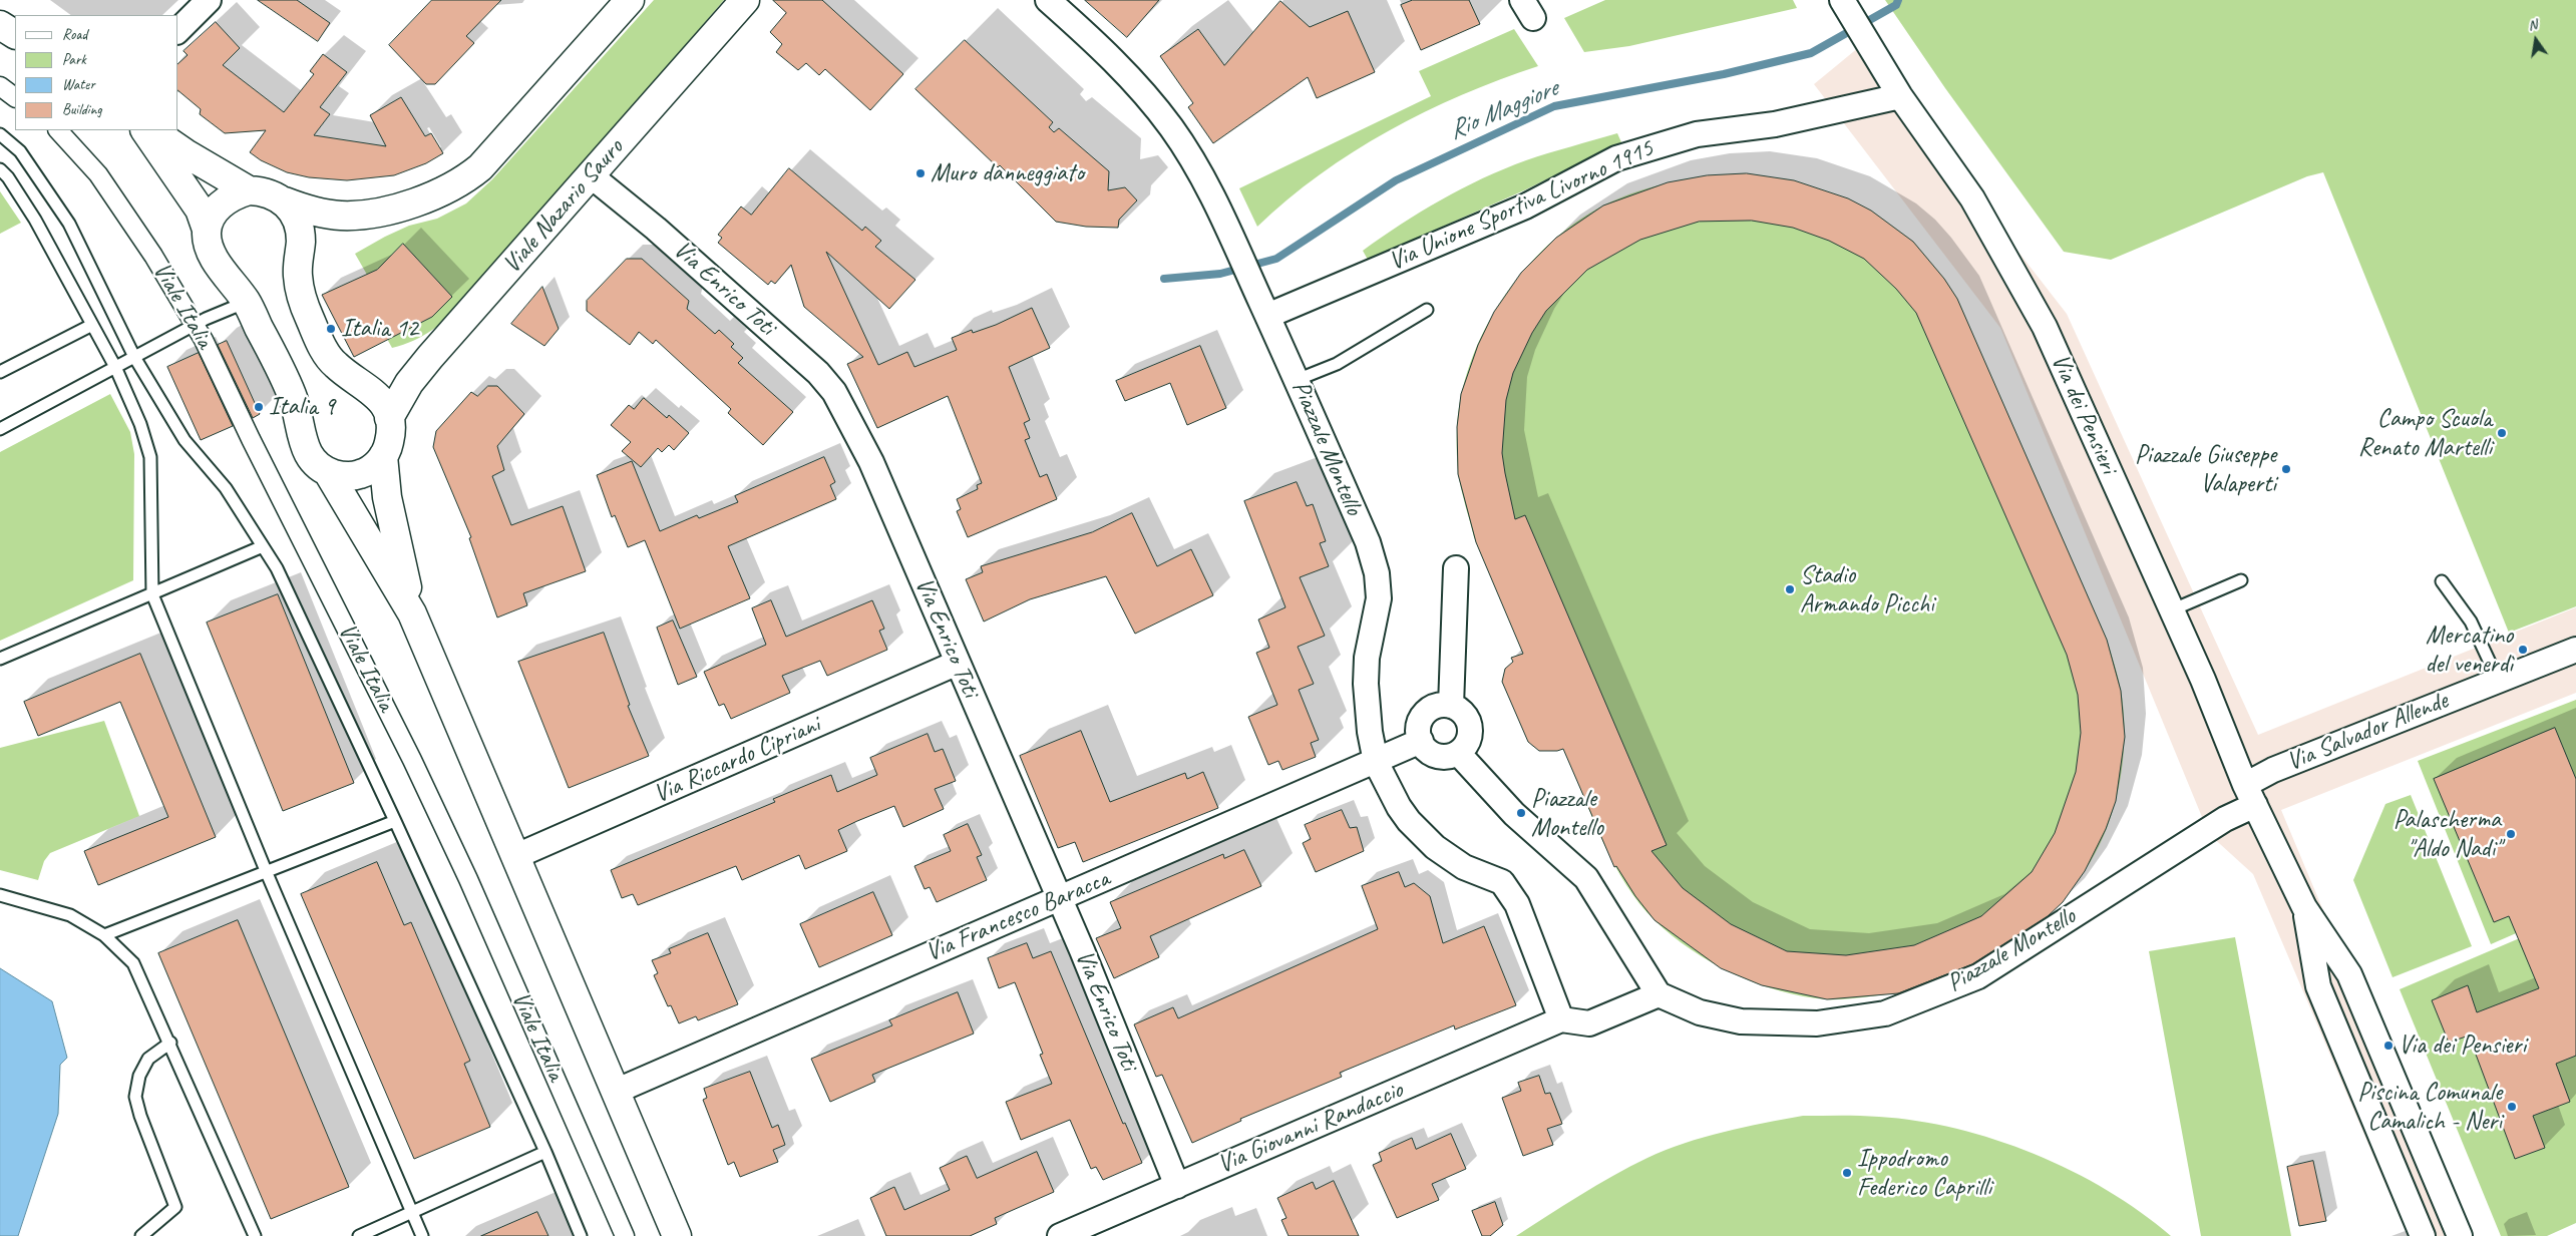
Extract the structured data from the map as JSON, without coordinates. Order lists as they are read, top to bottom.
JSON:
{
  "streets": {
    "main road": ["Viale Nazario Sauro", "Viale Italia"],
    "street": [
      "Via Unione Sportiva Livorno 1915",
      "Via Enrico Toti",
      "Via dei Pensieri",
      "Piazzale Montello",
      "Via Salvador Allende",
      "Via Riccardo Cipriani",
      "Via Francesco Baracca",
      "Via Giovanni Randaccio"
    ]
  },
  "crossings": [
    ["Via Unione Sportiva Livorno 1915", "Via dei Pensieri"],
    ["Via Unione Sportiva Livorno 1915", "Piazzale Montello"],
    ["Viale Nazario Sauro", "Via Enrico Toti"],
    ["Via Enrico Toti", "Via Riccardo Cipriani"],
    ["Via Enrico Toti", "Via Francesco Baracca"],
    ["Via Enrico Toti", "Via Giovanni Randaccio"],
    ["Viale Italia", "Via Riccardo Cipriani"],
    ["Viale Italia", "Via Francesco Baracca"],
    ["Via dei Pensieri", "Piazzale Montello"],
    ["Via dei Pensieri", "Via Salvador Allende"],
    ["Piazzale Montello", "Via Salvador Allende"],
    ["Piazzale Montello", "Via Francesco Baracca"],
    ["Piazzale Montello", "Via Giovanni Randaccio"]
  ],
  "water": ["Rio Maggiore"],
  "places": [
    "Muro danneggiato",
    "Italia 12",
    "Italia 9",
    "Campo Scuola Renato Martelli",
    "Piazzale Giuseppe Valaperti",
    "Stadio Armando Picchi",
    "Mercatino del venerdì",
    "Piazzale Montello",
    "Palascherma \"Aldo Nadi\"",
    "Via dei Pensieri",
    "Piscina Comunale Camalich - Neri",
    "Ippodromo Federico Caprilli"
  ],
  "legend": [
    "Road",
    "Park",
    "Water",
    "Building"
  ],
  "north": "top"
}
